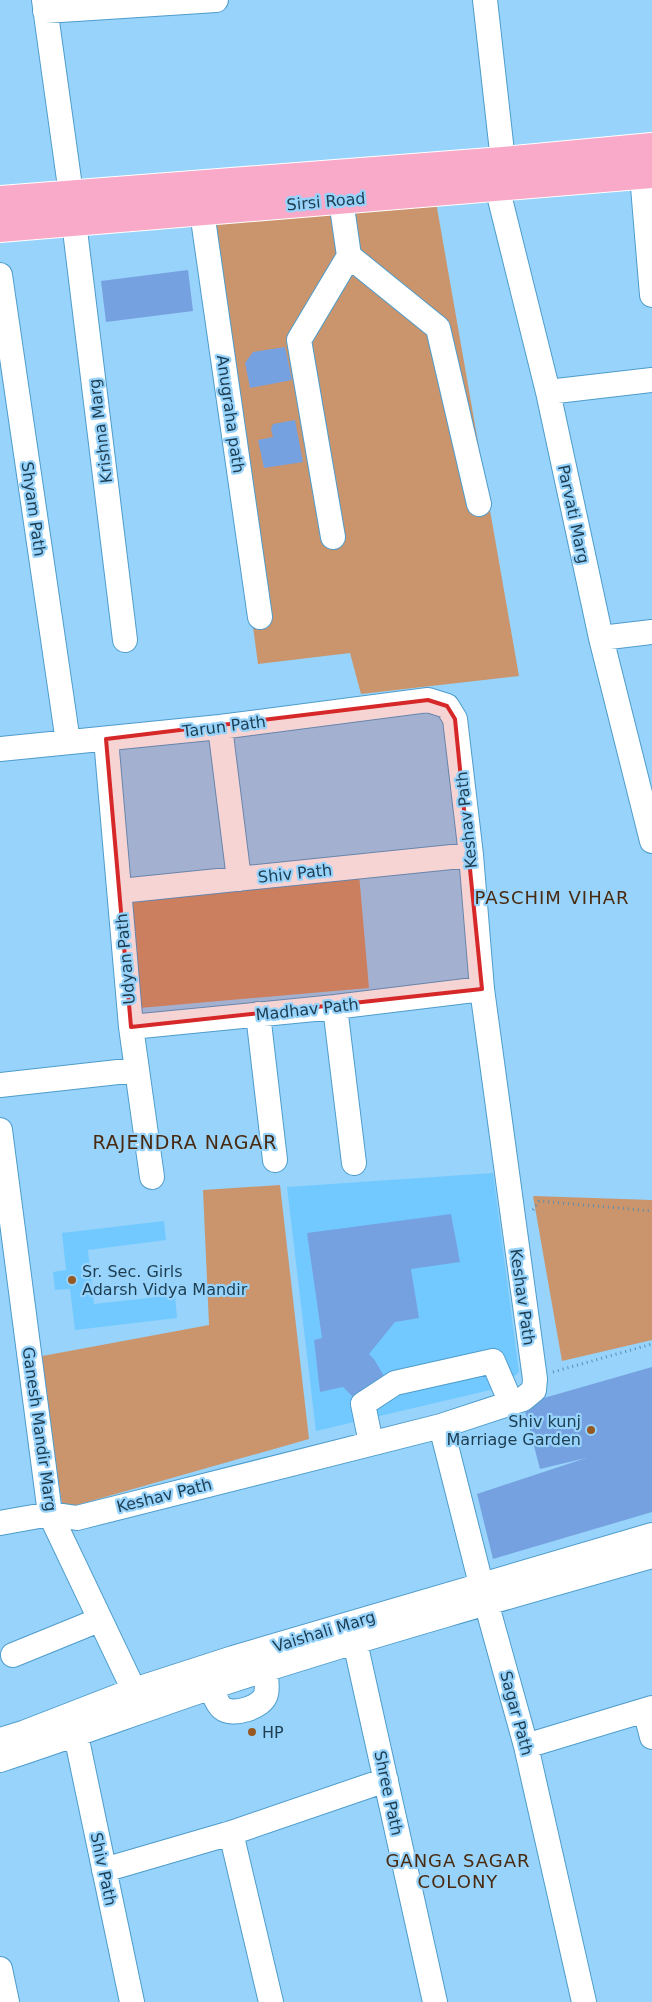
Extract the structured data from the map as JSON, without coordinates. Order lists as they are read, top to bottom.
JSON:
{
  "streets": {
    "main road": ["Sirsi Road"],
    "street": [
      "Anugraha path",
      "Krishna Marg",
      "Shyam Path",
      "Parvati Marg",
      "Tarun Path",
      "Keshav Path",
      "Shiv Path",
      "Udyan Path",
      "Madhav Path",
      "Ganesh Mandir Marg",
      "Vaishali Marg",
      "Sagar Path",
      "Shree Path"
    ]
  },
  "crossings": [
    ["Sirsi Road", "Anugraha path"],
    ["Sirsi Road", "Krishna Marg"],
    ["Sirsi Road", "Parvati Marg"],
    ["Shyam Path", "Tarun Path"],
    ["Tarun Path", "Keshav Path"],
    ["Tarun Path", "Udyan Path"],
    ["Keshav Path", "Shiv Path"],
    ["Keshav Path", "Madhav Path"],
    ["Keshav Path", "Ganesh Mandir Marg"],
    ["Keshav Path", "Sagar Path"],
    ["Shiv Path", "Udyan Path"],
    ["Shiv Path", "Vaishali Marg"],
    ["Udyan Path", "Madhav Path"],
    ["Ganesh Mandir Marg", "Vaishali Marg"],
    ["Vaishali Marg", "Sagar Path"],
    ["Vaishali Marg", "Shree Path"]
  ],
  "districts": ["PASCHIM VIHAR", "RAJENDRA NAGAR", "GANGA SAGAR COLONY"],
  "places": ["Sr. Sec. Girls Adarsh Vidya Mandir", "Shiv kunj Marriage Garden", "HP"]
}
